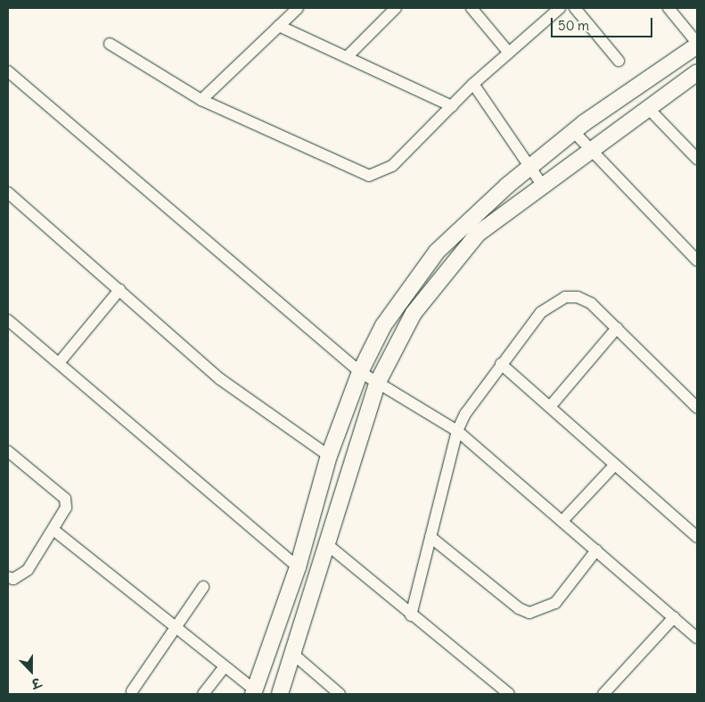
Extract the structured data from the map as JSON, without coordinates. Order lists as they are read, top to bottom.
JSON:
{
  "scale_bar": "50 m",
  "north": "bottom"
}
